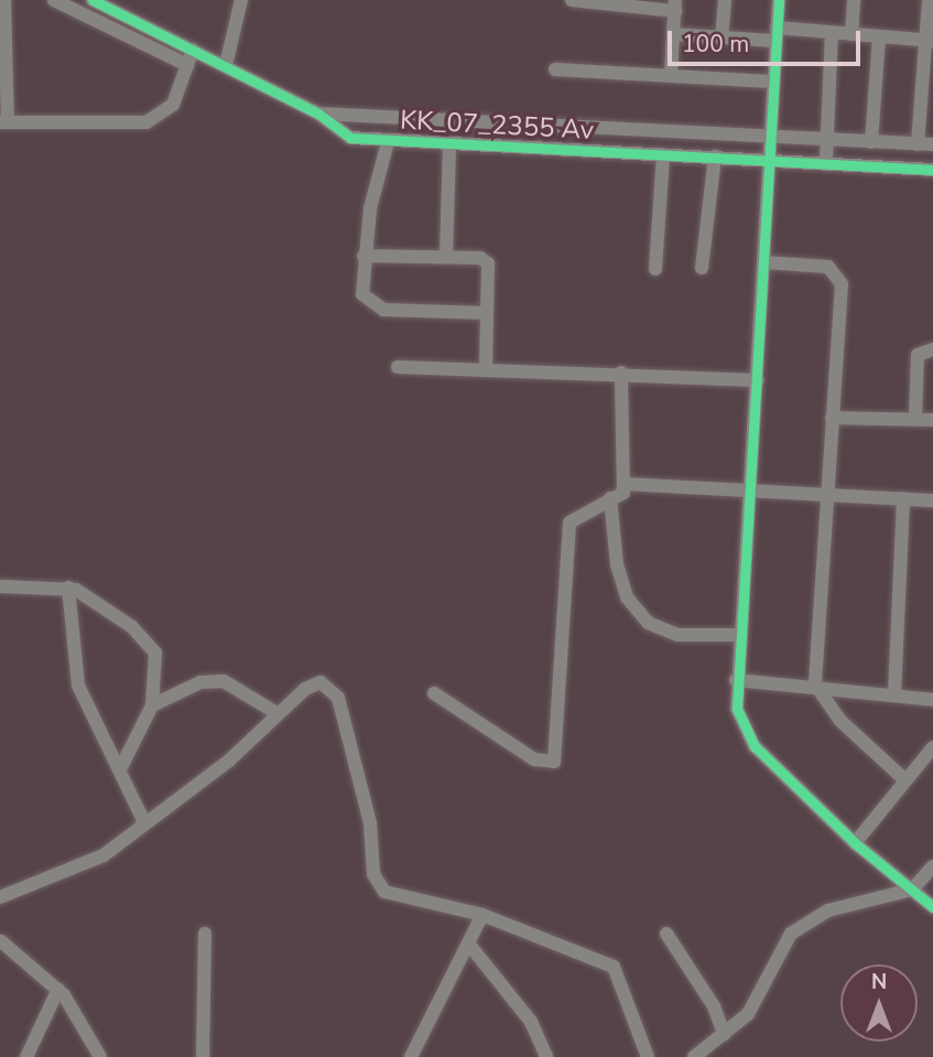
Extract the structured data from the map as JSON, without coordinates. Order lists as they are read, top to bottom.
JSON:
{
  "streets": {
    "street": ["KK_07_2355 Av"]
  },
  "scale_bar": "100 m",
  "north": "top"
}
